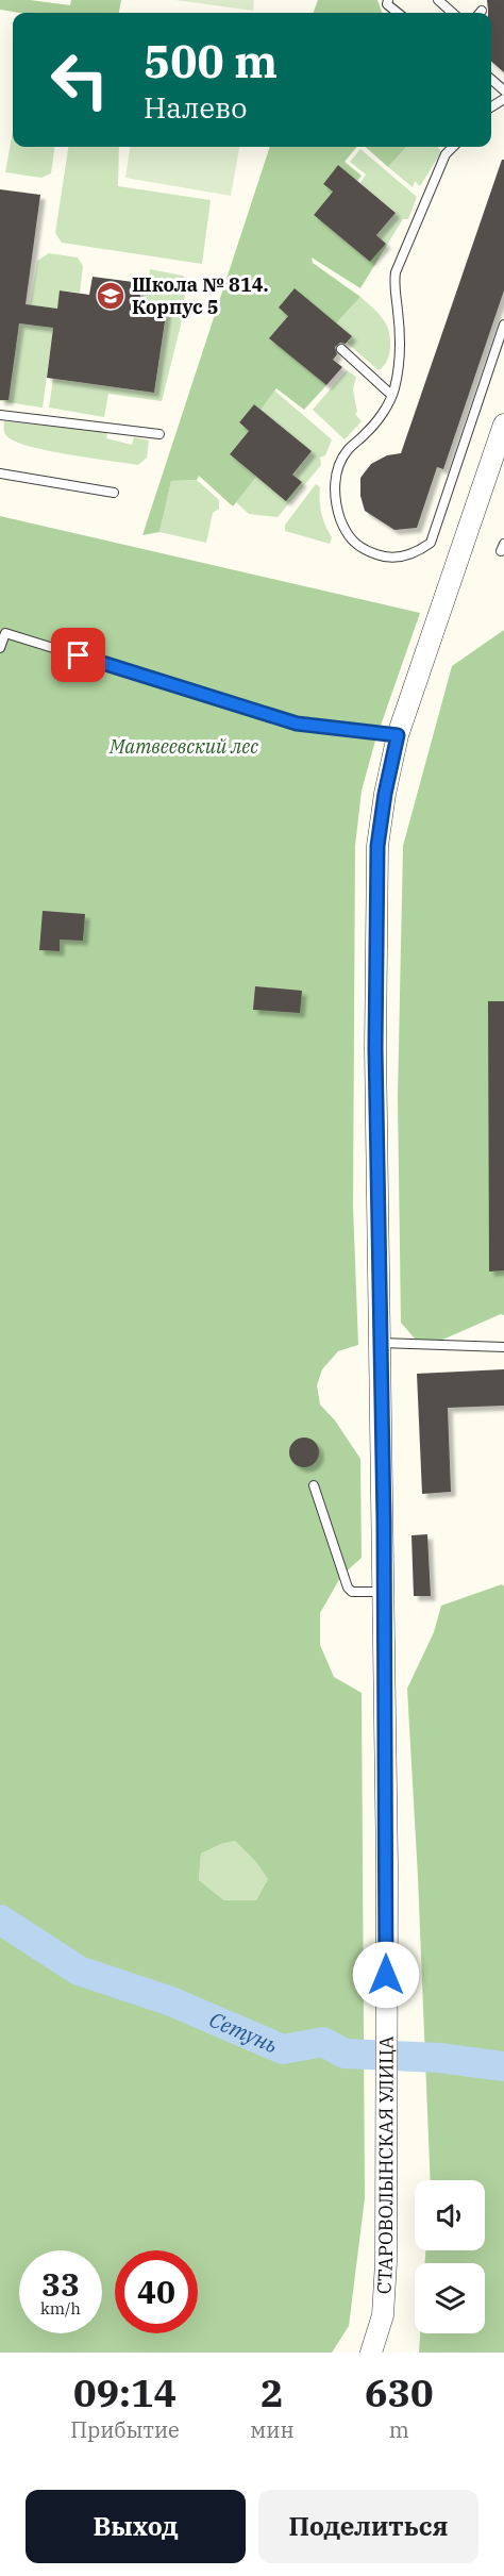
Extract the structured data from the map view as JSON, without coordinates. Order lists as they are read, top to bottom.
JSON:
{
  "streets": {
    "street": ["СТАРОВОЛЫНСКАЯ УЛИЦА"]
  },
  "water": ["Сетунь"],
  "parks": ["Матвеевский лес"],
  "places": {
    "school or university": ["Школа № 814. Корпус 5"]
  },
  "page": {
    "turn": ["500 m", "Налево"],
    "speed": "33 km/h",
    "limit": "40",
    "eta": [
      "09:14",
      "Прибытие",
      "2",
      "мин",
      "630",
      "m"
    ],
    "buttons": ["Выход", "Поделиться"]
  }
}
